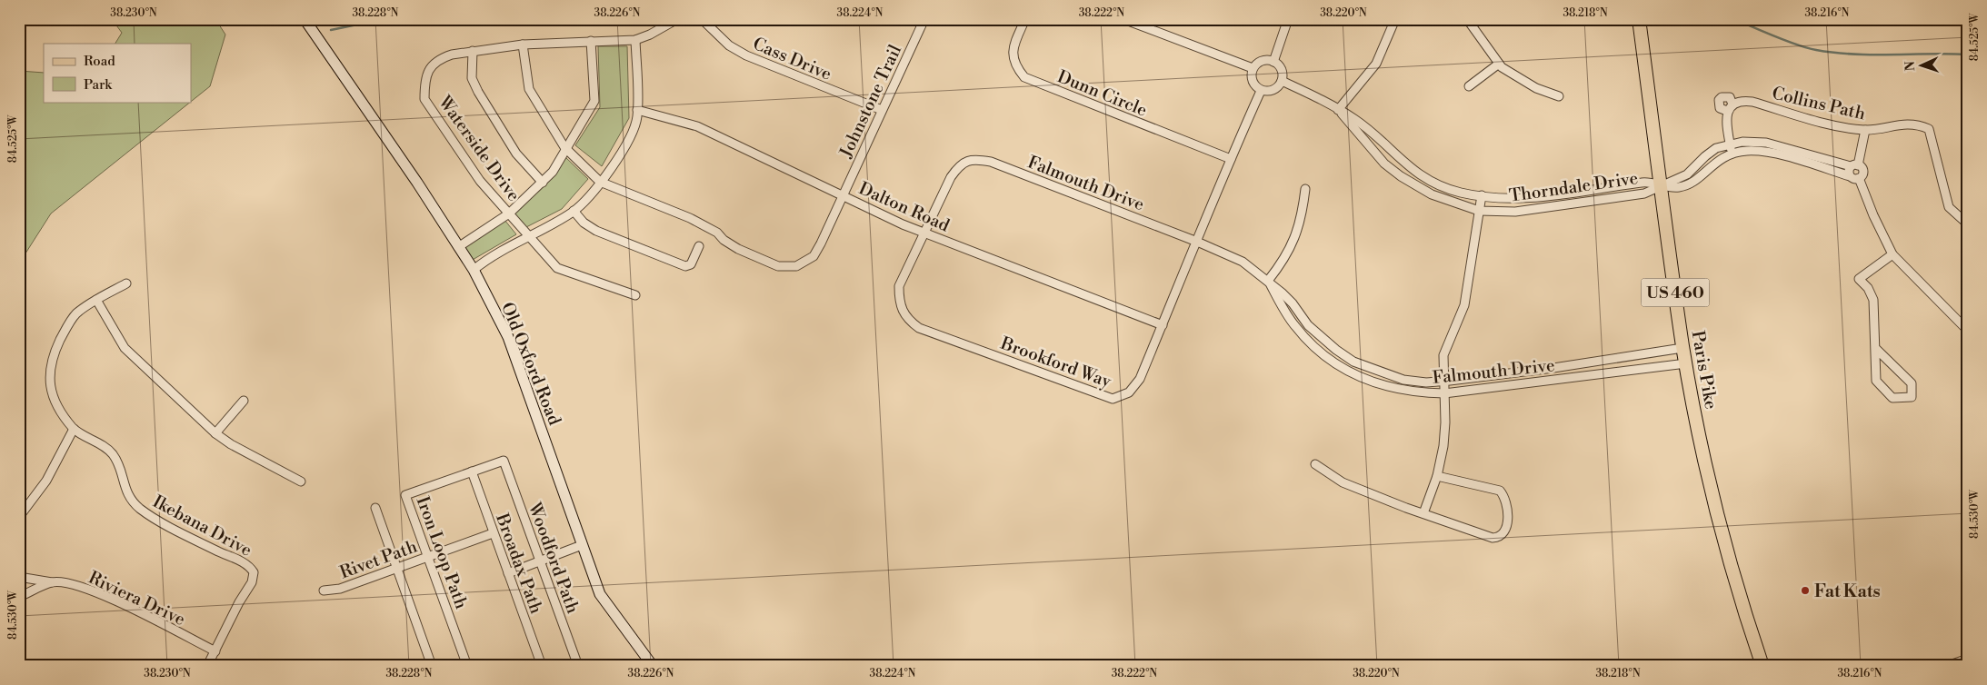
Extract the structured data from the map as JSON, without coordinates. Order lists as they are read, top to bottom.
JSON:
{
  "streets": {
    "main road": ["US 460", "Paris Pike"],
    "street": [
      "Cass Drive",
      "Dunn Circle",
      "Johnstone Trail",
      "Collins Path",
      "Waterside Drive",
      "Falmouth Drive",
      "Thorndale Drive",
      "Dalton Road",
      "Brookford Way",
      "Old Oxford Road",
      "Ikebana Drive",
      "Iron Loop Path",
      "Woodford Path",
      "Rivet Path",
      "Broadax Path",
      "Riviera Drive"
    ]
  },
  "crossings": [
    ["Cass Drive", "Johnstone Trail"],
    ["Dunn Circle", "Brookford Way"],
    ["Johnstone Trail", "Dalton Road"],
    ["Falmouth Drive", "Dalton Road"],
    ["Falmouth Drive", "Brookford Way"],
    ["Falmouth Drive", "Paris Pike"],
    ["Thorndale Drive", "Brookford Way"],
    ["Thorndale Drive", "Paris Pike"],
    ["Dalton Road", "Brookford Way"],
    ["Ikebana Drive", "Riviera Drive"],
    ["Iron Loop Path", "Woodford Path"],
    ["Iron Loop Path", "Rivet Path"],
    ["Iron Loop Path", "Broadax Path"],
    ["Rivet Path", "Broadax Path"]
  ],
  "places": ["Fat Kats"],
  "legend": ["Road", "Park"],
  "north": "left",
  "coordinates": [
    "38.230°N",
    "38.228°N",
    "38.226°N",
    "38.224°N",
    "38.222°N",
    "38.220°N",
    "38.218°N",
    "38.216°N",
    "84.525°W",
    "84.530°W"
  ]
}
